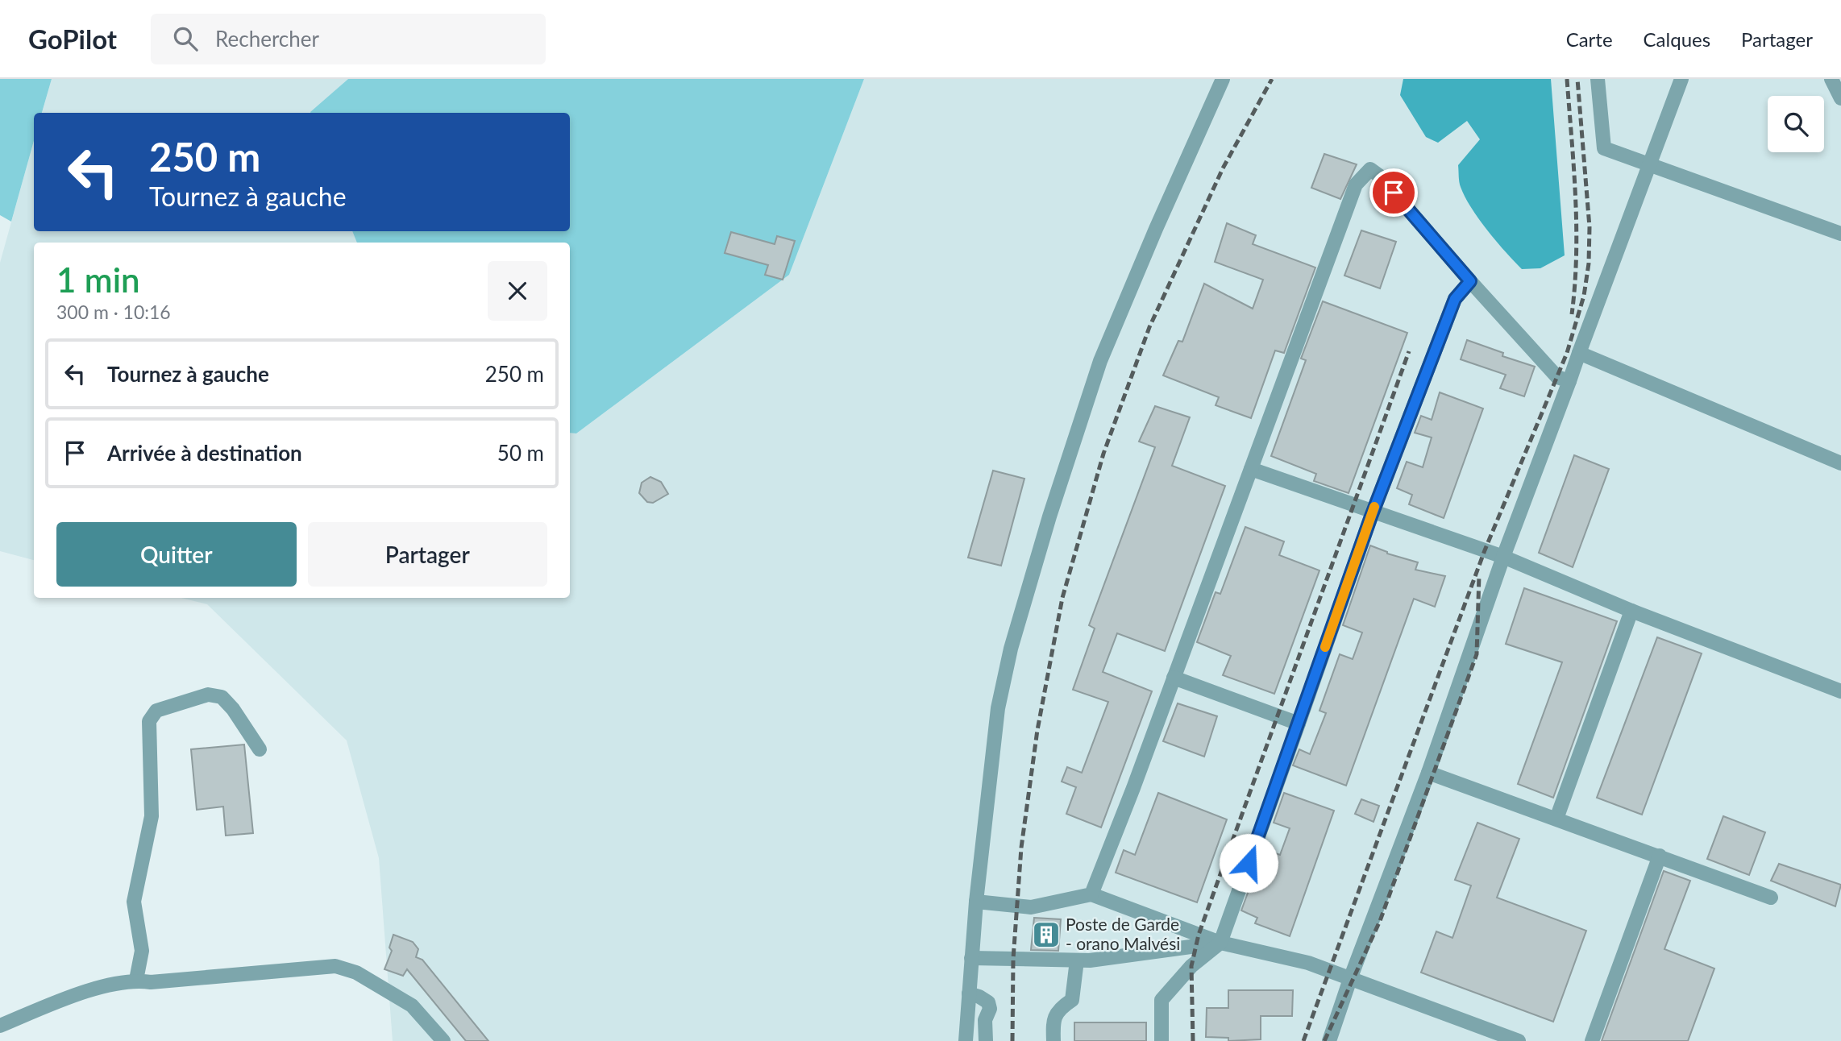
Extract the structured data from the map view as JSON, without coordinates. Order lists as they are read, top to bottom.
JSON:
{
  "places": {
    "building": ["Poste de Garde - orano Malvési"]
  },
  "page": {
    "header": "GoPilot",
    "search": "Rechercher",
    "nav": ["Carte", "Calques", "Partager"],
    "turn": ["250 m", "Tournez à gauche"],
    "heading": ["1 min", "300 m · 10:16"],
    "list": [
      {
        "name": "Tournez à gauche",
        "value": "250 m"
      },
      {
        "name": "Arrivée à destination",
        "value": "50 m"
      }
    ],
    "buttons": ["Quitter", "Partager"]
  }
}
